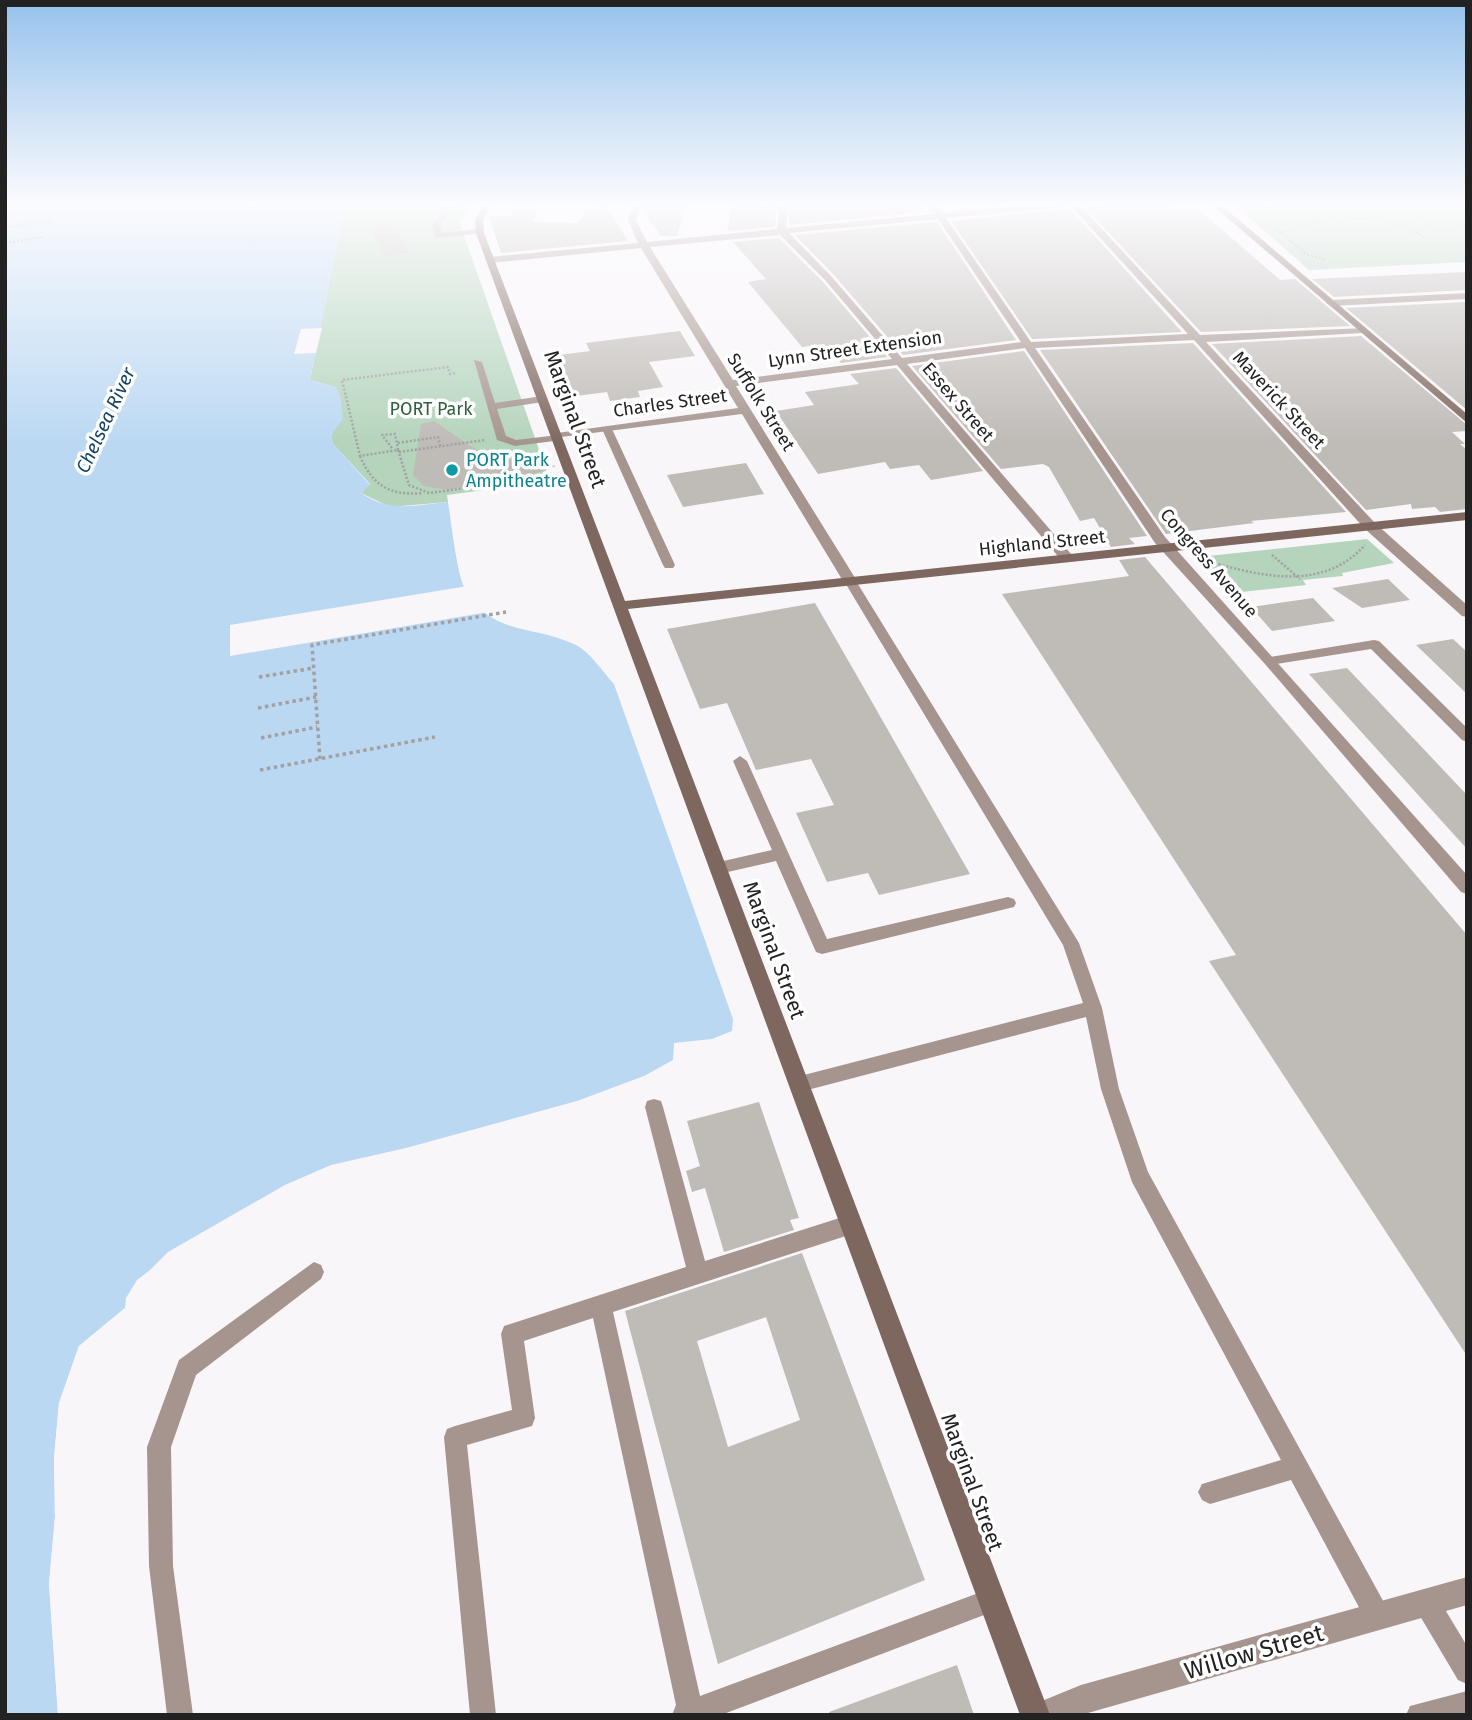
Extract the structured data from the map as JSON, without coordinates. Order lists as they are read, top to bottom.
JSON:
{
  "streets": {
    "main road": ["Marginal Street", "Highland Street"],
    "street": [
      "Lynn Street Extension",
      "Maverick Street",
      "Suffolk Street",
      "Essex Street",
      "Charles Street",
      "Congress Avenue",
      "Willow Street"
    ]
  },
  "crossings": [
    ["Lynn Street Extension", "Maverick Street"],
    ["Lynn Street Extension", "Suffolk Street"],
    ["Lynn Street Extension", "Essex Street"],
    ["Lynn Street Extension", "Congress Avenue"],
    ["Maverick Street", "Highland Street"],
    ["Suffolk Street", "Charles Street"],
    ["Suffolk Street", "Highland Street"],
    ["Essex Street", "Highland Street"],
    ["Charles Street", "Marginal Street"],
    ["Marginal Street", "Highland Street"],
    ["Highland Street", "Congress Avenue"]
  ],
  "water": ["Chelsea River"],
  "parks": ["PORT Park"],
  "places": ["PORT Park Ampitheatre"]
}
